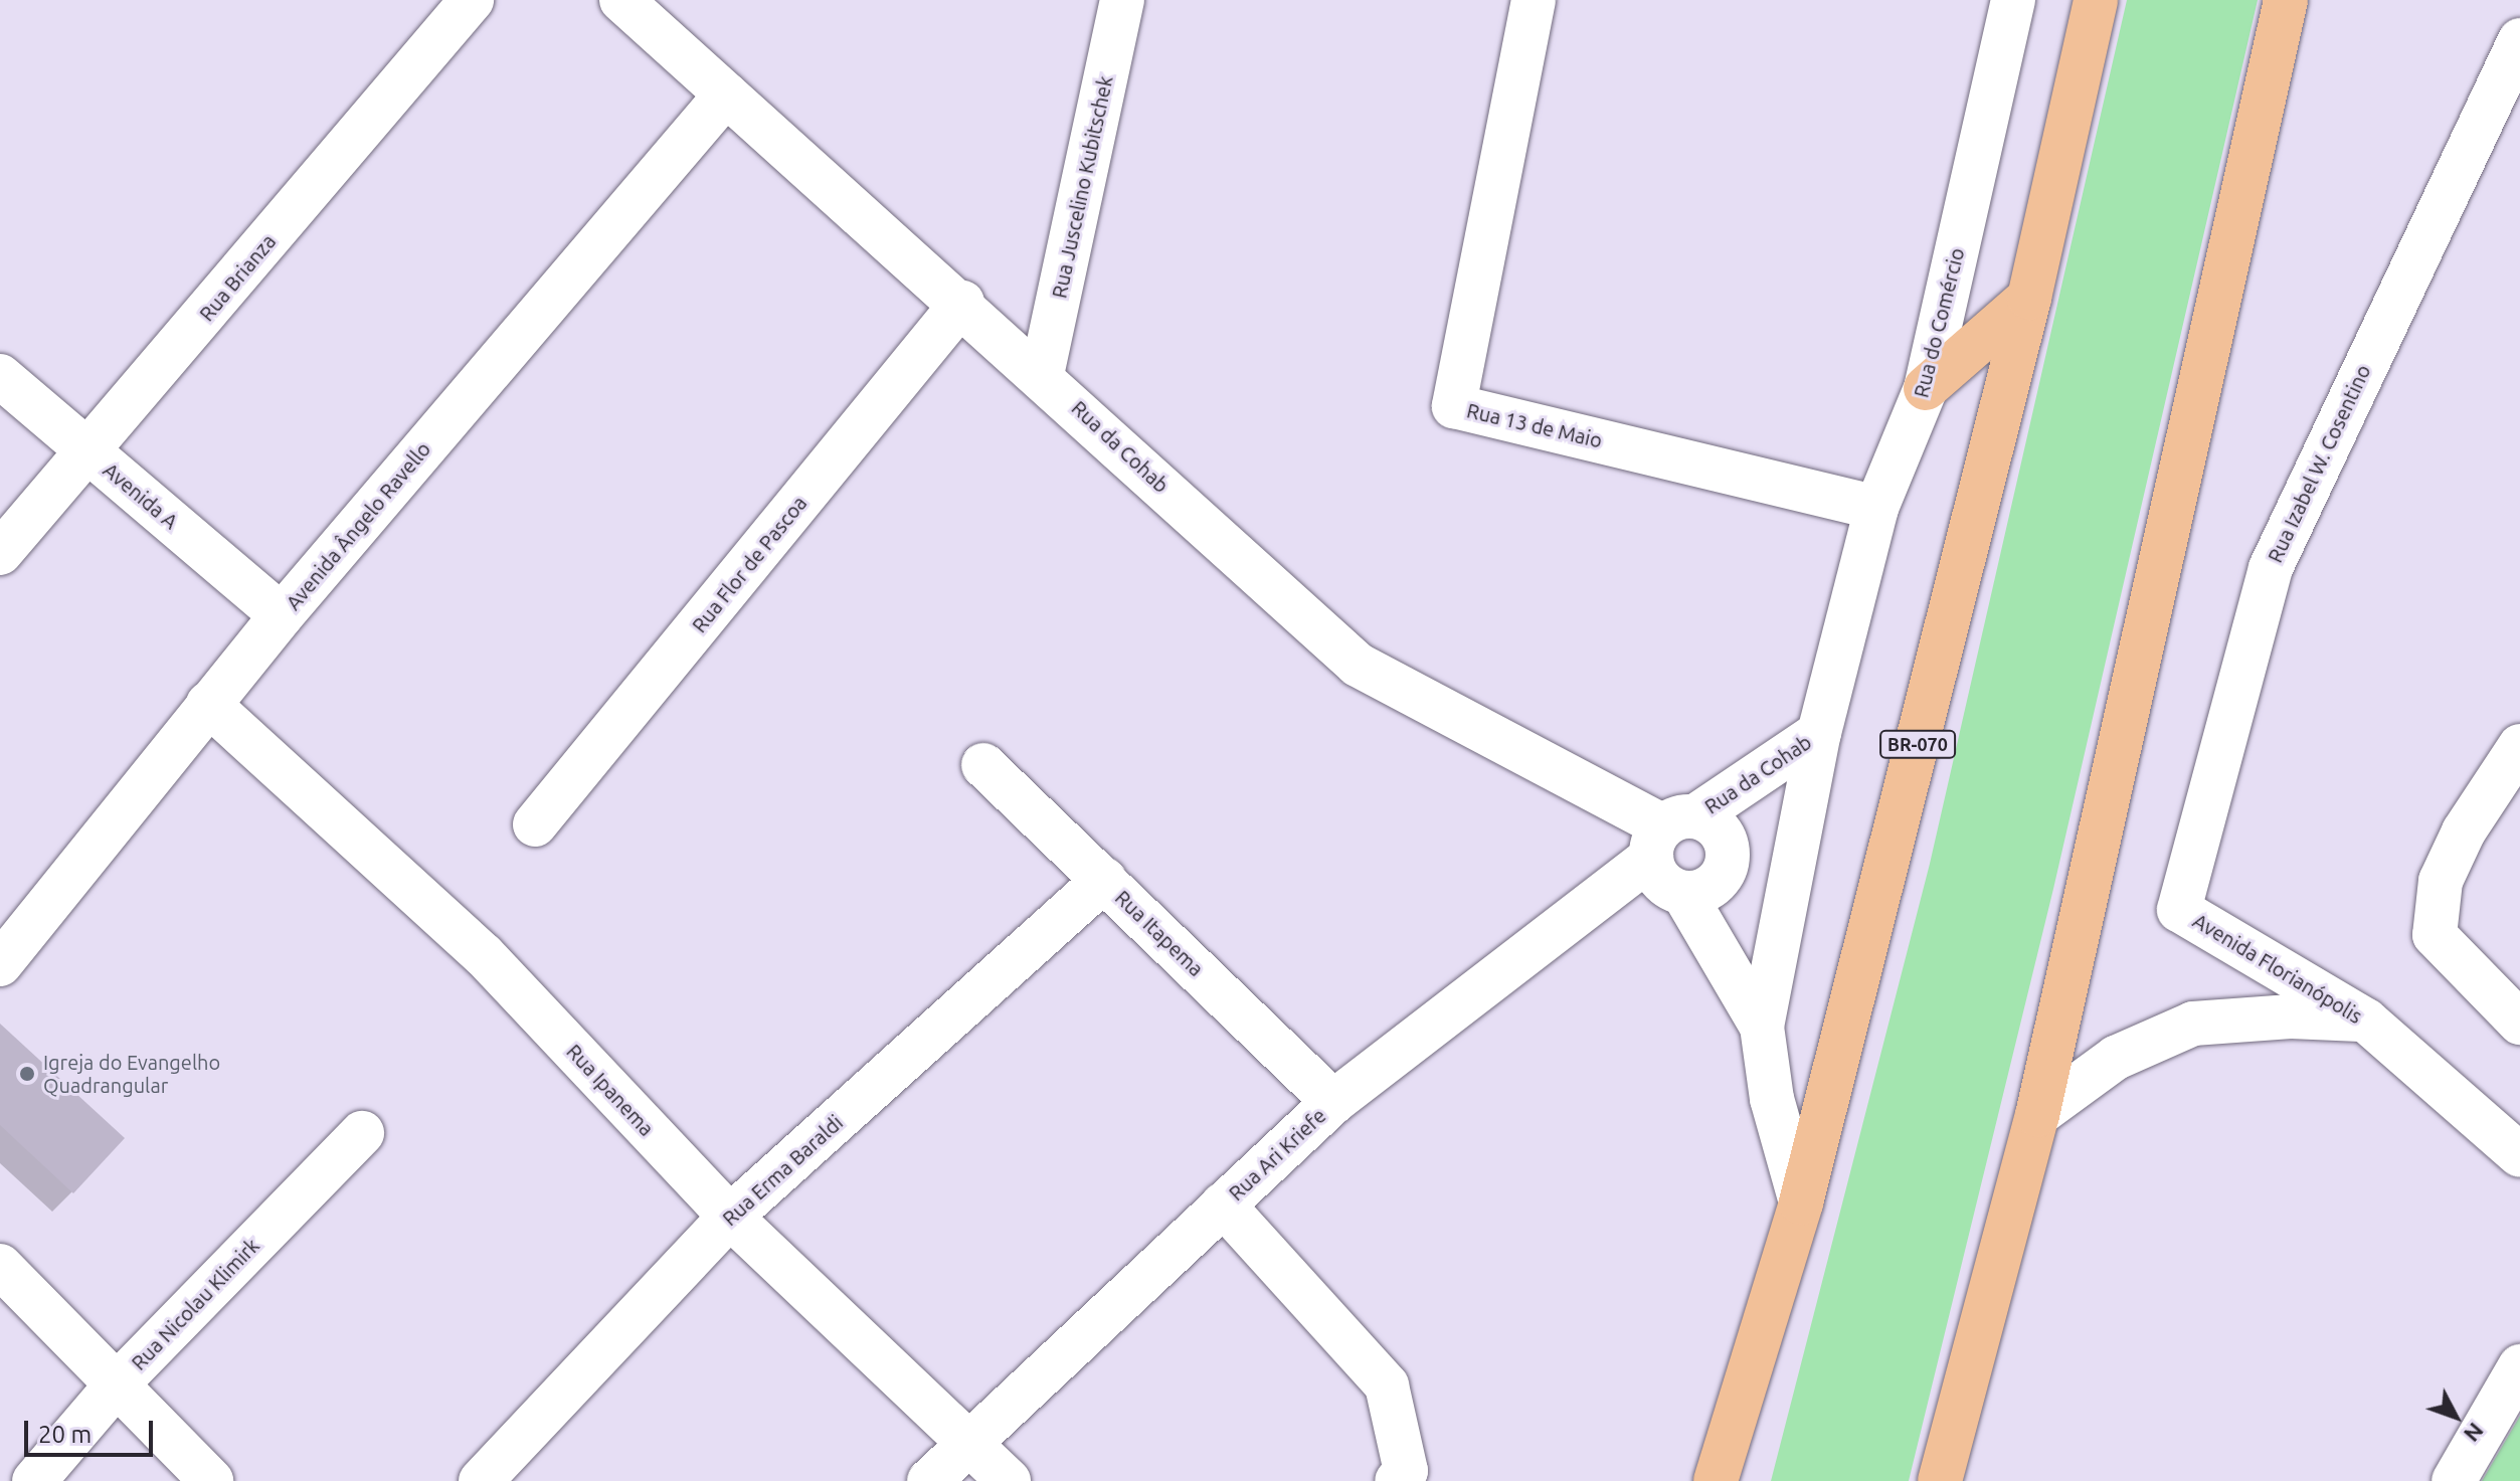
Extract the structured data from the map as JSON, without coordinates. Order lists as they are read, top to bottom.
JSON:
{
  "streets": {
    "highway": ["BR-070"],
    "street": [
      "Rua Juscelino Kubitschek",
      "Rua Brianza",
      "Rua do Comércio",
      "Rua 13 de Maio",
      "Rua da Cohab",
      "Rua Izabel W. Cosentino",
      "Avenida A",
      "Avenida Ângelo Ravello",
      "Rua Flor de Pascoa",
      "Rua Itapema",
      "Avenida Florianópolis",
      "Rua Ipanema",
      "Rua Ari Kriefe",
      "Rua Erma Baraldi",
      "Rua Nicolau Klimirk"
    ]
  },
  "crossings": [
    ["Rua Juscelino Kubitschek", "Rua da Cohab"],
    ["Rua Brianza", "Avenida A"],
    ["Rua do Comércio", "Rua 13 de Maio"],
    ["Rua do Comércio", "Rua da Cohab"],
    ["Rua da Cohab", "Avenida Ângelo Ravello"],
    ["Rua da Cohab", "Rua Flor de Pascoa"],
    ["Rua da Cohab", "Rua Ari Kriefe"],
    ["Rua Izabel W. Cosentino", "Avenida Florianópolis"],
    ["Avenida A", "Avenida Ângelo Ravello"],
    ["Avenida Ângelo Ravello", "Rua Ipanema"],
    ["Rua Itapema", "Rua Ari Kriefe"],
    ["Rua Itapema", "Rua Erma Baraldi"],
    ["Rua Ipanema", "Rua Ari Kriefe"],
    ["Rua Ipanema", "Rua Erma Baraldi"]
  ],
  "places": ["Igreja do Evangelho Quadrangular"],
  "scale_bar": "20 m",
  "north": "bottom right"
}
